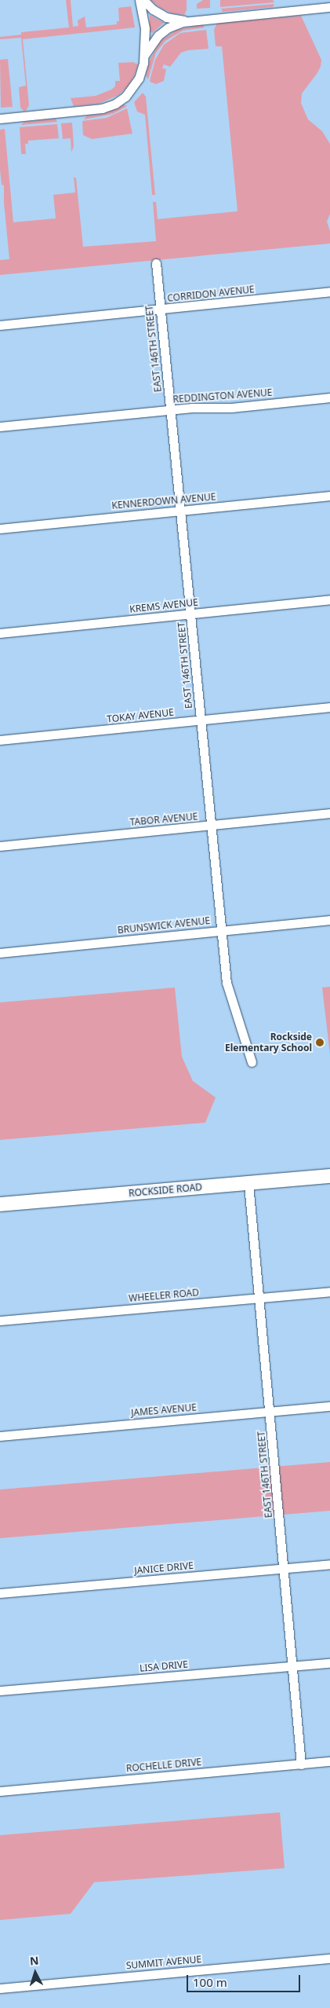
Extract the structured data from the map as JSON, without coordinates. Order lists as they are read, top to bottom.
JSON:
{
  "streets": {
    "main road": ["ROCKSIDE ROAD"],
    "street": [
      "CORRIDON AVENUE",
      "EAST 146TH STREET",
      "REDDINGTON AVENUE",
      "KENNERDOWN AVENUE",
      "KREMS AVENUE",
      "TOKAY AVENUE",
      "TABOR AVENUE",
      "BRUNSWICK AVENUE",
      "WHEELER ROAD",
      "JAMES AVENUE",
      "JANICE DRIVE",
      "LISA DRIVE",
      "ROCHELLE DRIVE",
      "SUMMIT AVENUE"
    ]
  },
  "crossings": [
    ["CORRIDON AVENUE", "EAST 146TH STREET"],
    ["EAST 146TH STREET", "REDDINGTON AVENUE"],
    ["EAST 146TH STREET", "KENNERDOWN AVENUE"],
    ["EAST 146TH STREET", "KREMS AVENUE"],
    ["EAST 146TH STREET", "TOKAY AVENUE"],
    ["EAST 146TH STREET", "TABOR AVENUE"],
    ["EAST 146TH STREET", "BRUNSWICK AVENUE"],
    ["EAST 146TH STREET", "ROCKSIDE ROAD"],
    ["EAST 146TH STREET", "WHEELER ROAD"],
    ["EAST 146TH STREET", "JAMES AVENUE"],
    ["EAST 146TH STREET", "JANICE DRIVE"],
    ["EAST 146TH STREET", "LISA DRIVE"],
    ["EAST 146TH STREET", "ROCHELLE DRIVE"]
  ],
  "places": ["Rockside Elementary School"],
  "scale_bar": "100 m",
  "north": "top"
}
